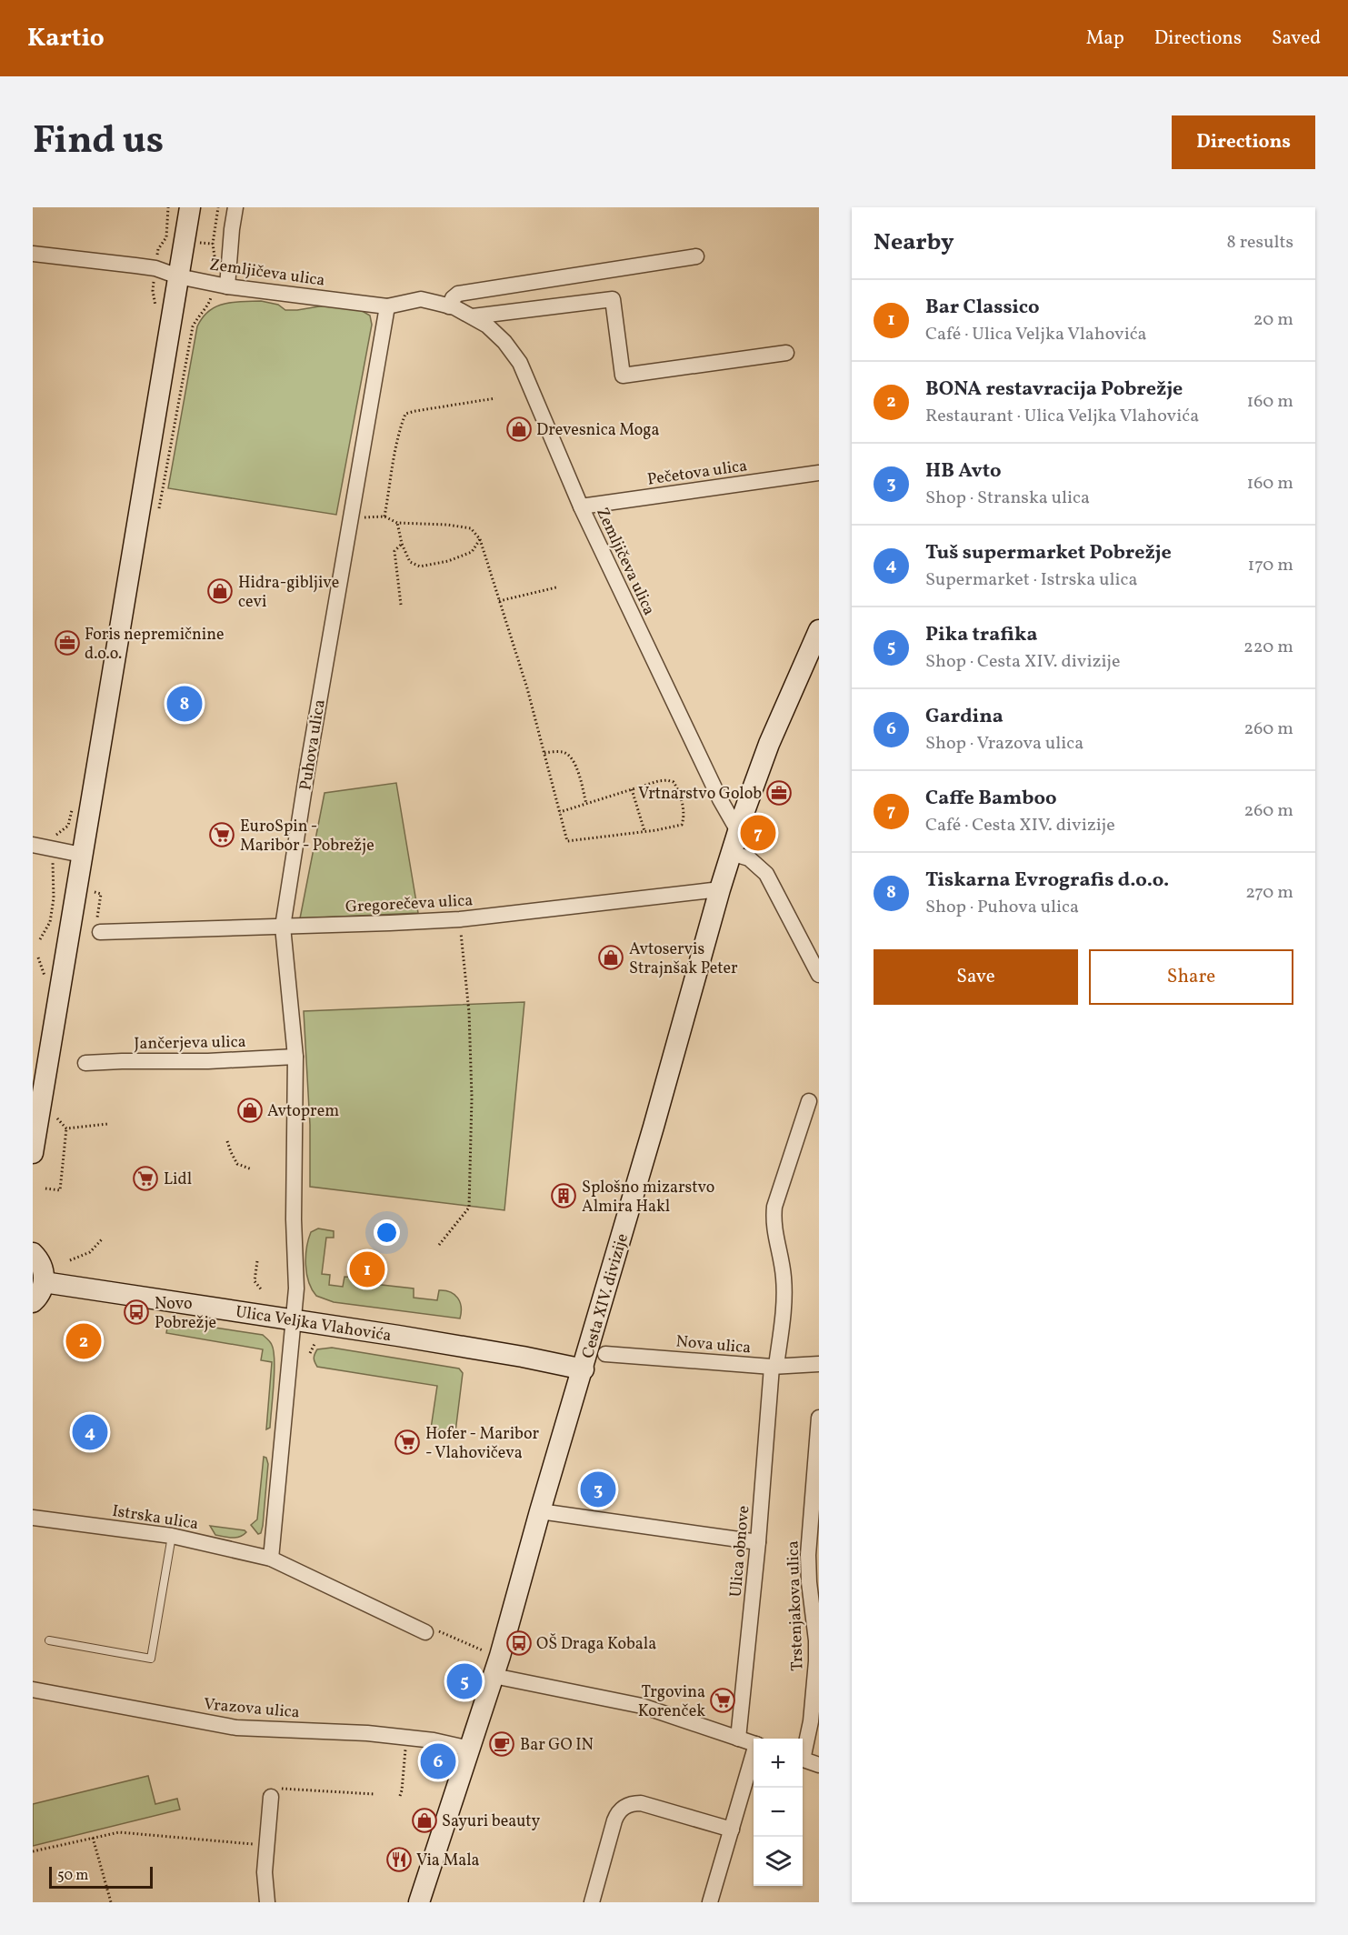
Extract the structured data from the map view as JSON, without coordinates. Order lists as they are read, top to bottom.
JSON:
{
  "streets": {
    "street": [
      "Zemljičeva ulica",
      "Pečetova ulica",
      "Puhova ulica",
      "Gregorečeva ulica",
      "Jančerjeva ulica",
      "Cesta XIV. divizije",
      "Ulica Veljka Vlahovića",
      "Nova ulica",
      "Istrska ulica",
      "Ulica obnove",
      "Trstenjakova ulica",
      "Vrazova ulica"
    ]
  },
  "crossings": [
    ["Zemljičeva ulica", "Pečetova ulica"],
    ["Zemljičeva ulica", "Puhova ulica"],
    ["Zemljičeva ulica", "Cesta XIV. divizije"],
    ["Puhova ulica", "Gregorečeva ulica"],
    ["Puhova ulica", "Jančerjeva ulica"],
    ["Puhova ulica", "Ulica Veljka Vlahovića"],
    ["Gregorečeva ulica", "Cesta XIV. divizije"],
    ["Cesta XIV. divizije", "Ulica Veljka Vlahovića"],
    ["Cesta XIV. divizije", "Vrazova ulica"],
    ["Nova ulica", "Ulica obnove"]
  ],
  "places": {
    "shop": [
      "Drevesnica Moga",
      "Hidra-gibljive cevi",
      "Avtoservis Strajnšak Peter",
      "Avtoprem",
      "Sayuri beauty"
    ],
    "office": ["Foris nepremičnine d.o.o.", "Vrtnarstvo Golob"],
    "supermarket": [
      "EuroSpin - Maribor - Pobrežje",
      "Lidl",
      "Hofer - Maribor - Vlahovičeva",
      "Trgovina Korenček"
    ],
    "building": ["Splošno mizarstvo Almira Hakl"],
    "bus stop": ["Novo Pobrežje", "OŠ Draga Kobala"],
    "cafe": ["Bar GO IN"],
    "restaurant": ["Via Mala"]
  },
  "scale_bar": "50 m",
  "page": {
    "header": "Kartio",
    "nav": ["Map", "Directions", "Saved"],
    "title": "Find us",
    "buttons": [
      "Directions",
      ["Save", "Share"]
    ],
    "heading": ["Nearby", "8 results"],
    "list": [
      {
        "mark": "1",
        "name": "Bar Classico",
        "note": "Café · Ulica Veljka Vlahovića",
        "value": "20 m"
      },
      {
        "mark": "2",
        "name": "BONA restavracija Pobrežje",
        "note": "Restaurant · Ulica Veljka Vlahovića",
        "value": "160 m"
      },
      {
        "mark": "3",
        "name": "HB Avto",
        "note": "Shop · Stranska ulica",
        "value": "160 m"
      },
      {
        "mark": "4",
        "name": "Tuš supermarket Pobrežje",
        "note": "Supermarket · Istrska ulica",
        "value": "170 m"
      },
      {
        "mark": "5",
        "name": "Pika trafika",
        "note": "Shop · Cesta XIV. divizije",
        "value": "220 m"
      },
      {
        "mark": "6",
        "name": "Gardina",
        "note": "Shop · Vrazova ulica",
        "value": "260 m"
      },
      {
        "mark": "7",
        "name": "Caffe Bamboo",
        "note": "Café · Cesta XIV. divizije",
        "value": "260 m"
      },
      {
        "mark": "8",
        "name": "Tiskarna Evrografis d.o.o.",
        "note": "Shop · Puhova ulica",
        "value": "270 m"
      }
    ],
    "pins": [
      "8",
      "7",
      "1",
      "2",
      "4",
      "3",
      "5",
      "6"
    ],
    "map_buttons": ["+", "−"],
    "scale": "50 m"
  }
}
